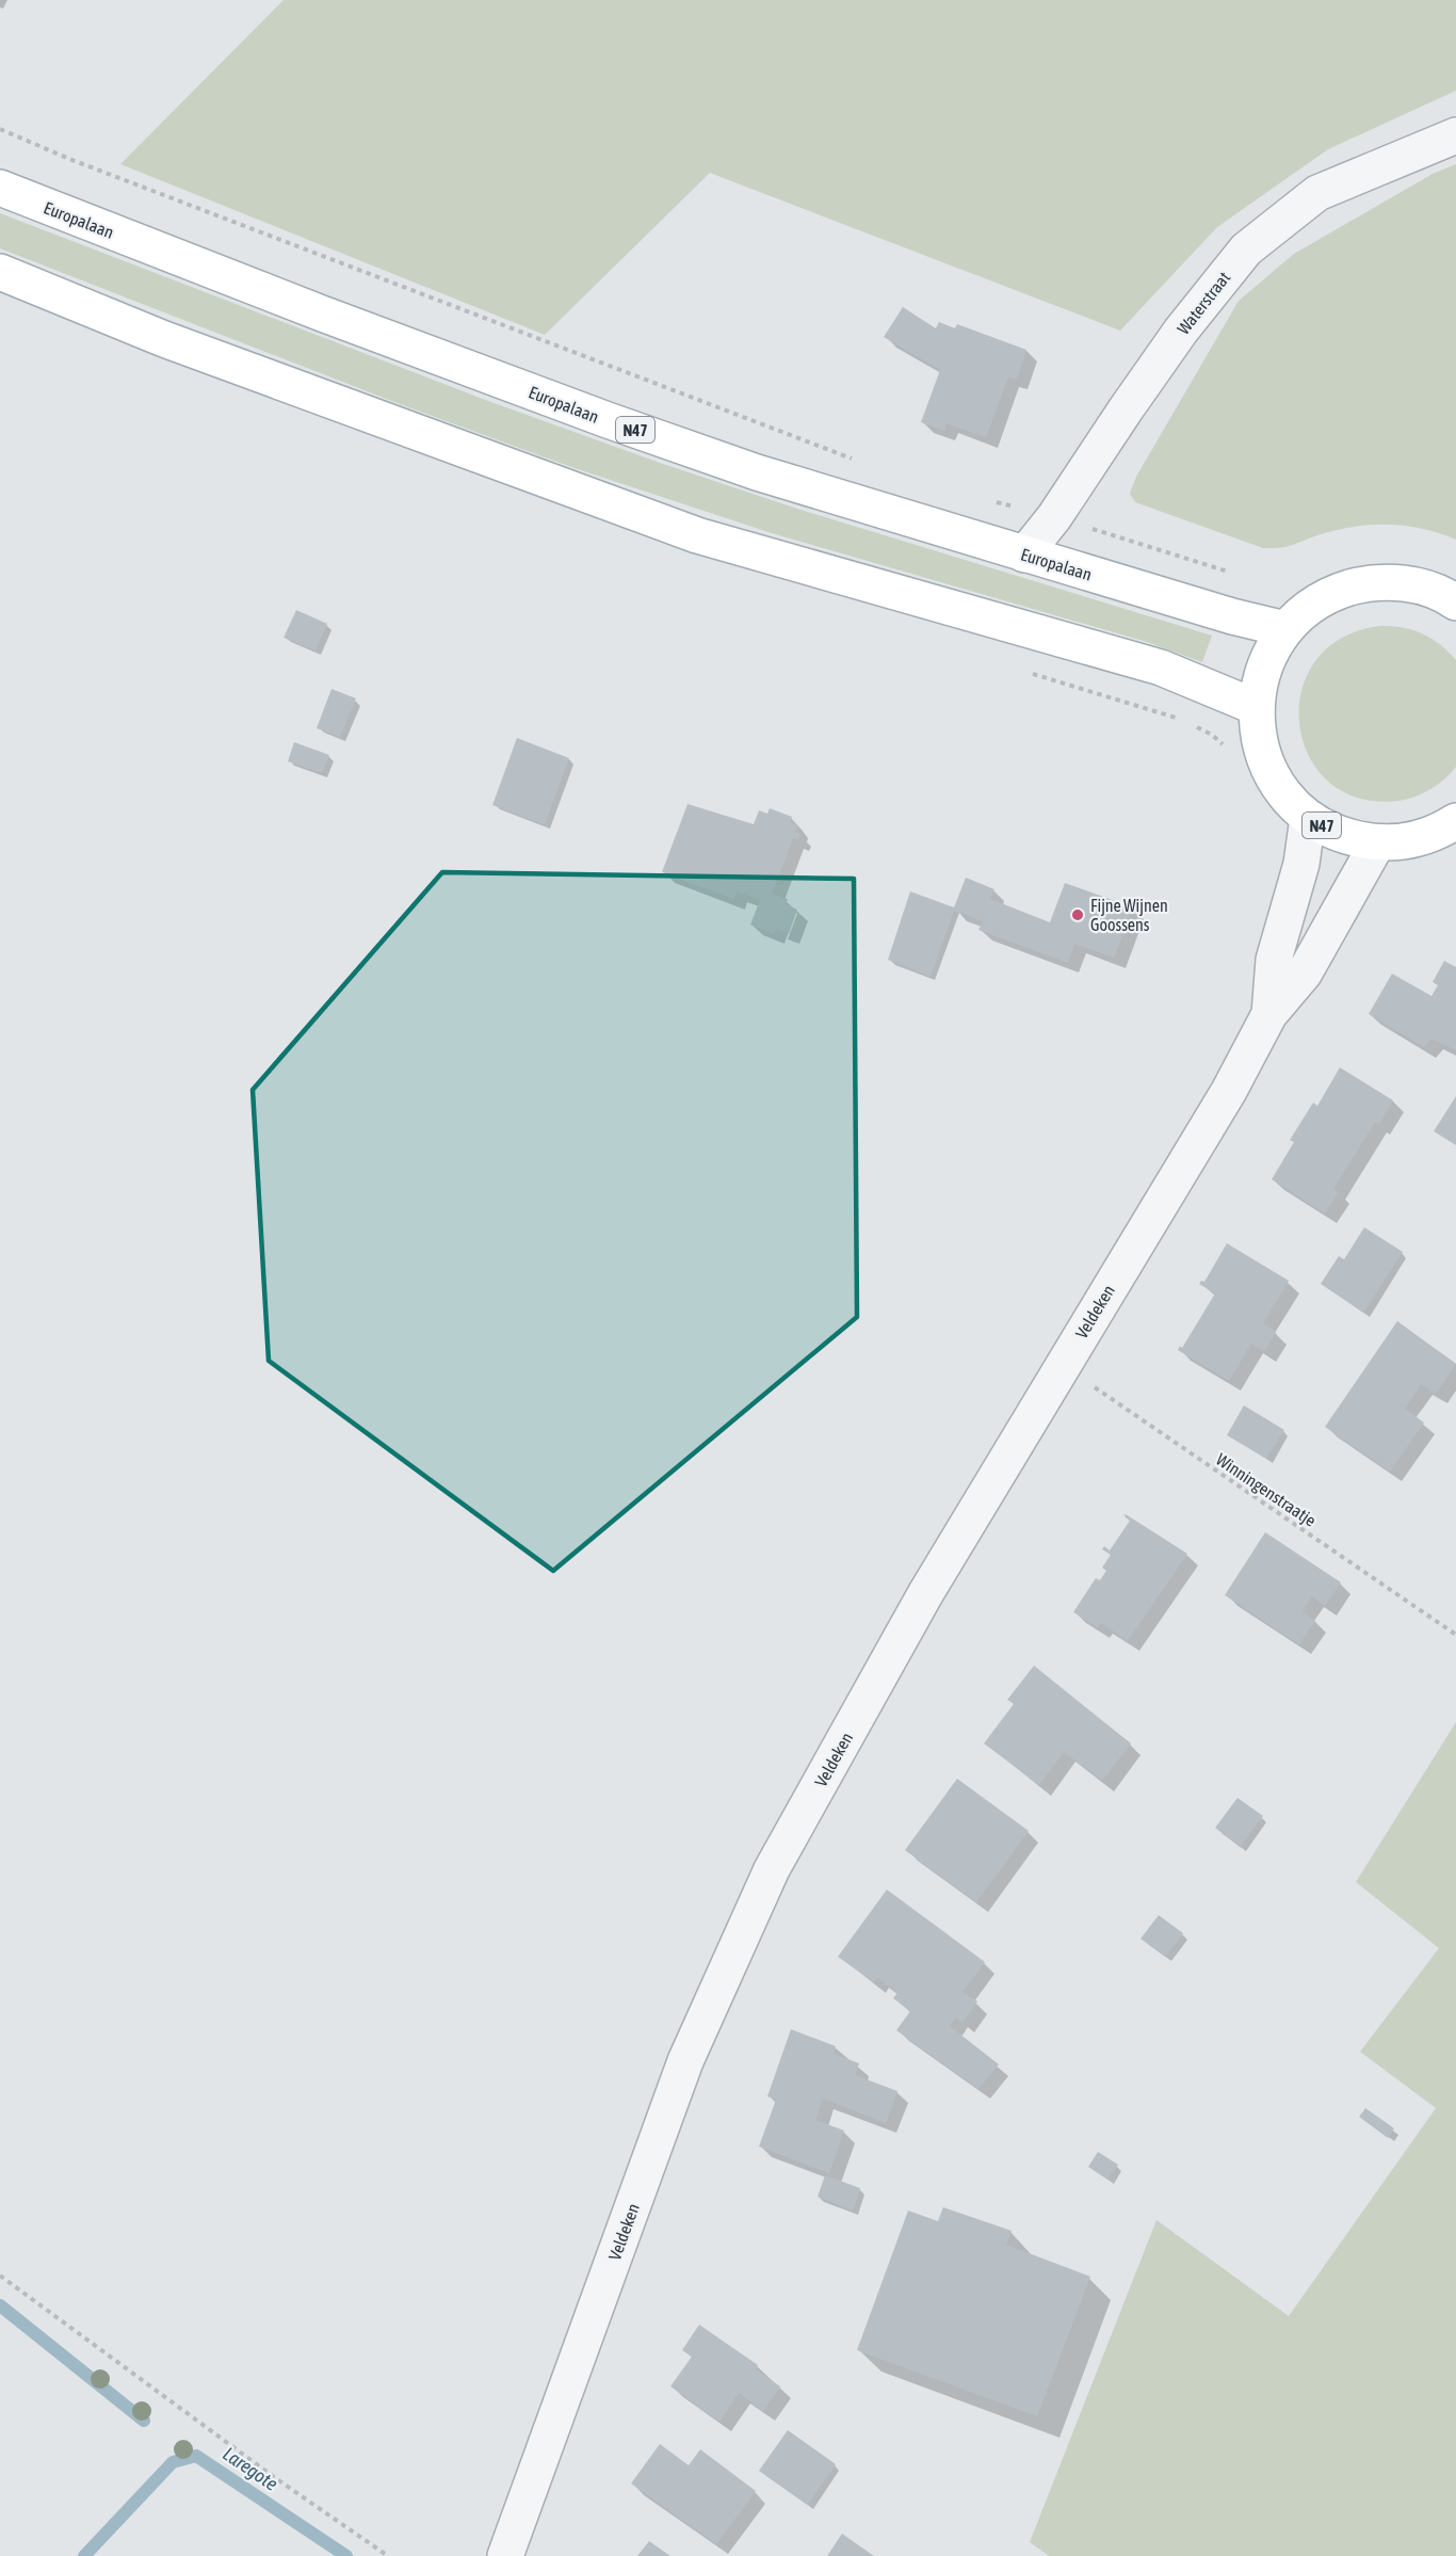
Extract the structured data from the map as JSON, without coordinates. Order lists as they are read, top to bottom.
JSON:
{
  "streets": {
    "main road": ["Europalaan", "N47"],
    "street": ["Waterstraat", "Veldeken"],
    "path": ["Winningenstraatje"]
  },
  "crossings": [
    ["Europalaan", "Waterstraat"],
    ["Europalaan", "N47"],
    ["N47", "Veldeken"],
    ["Veldeken", "Winningenstraatje"]
  ],
  "water": ["Laregote"],
  "places": ["Fijne Wijnen Goossens"]
}
